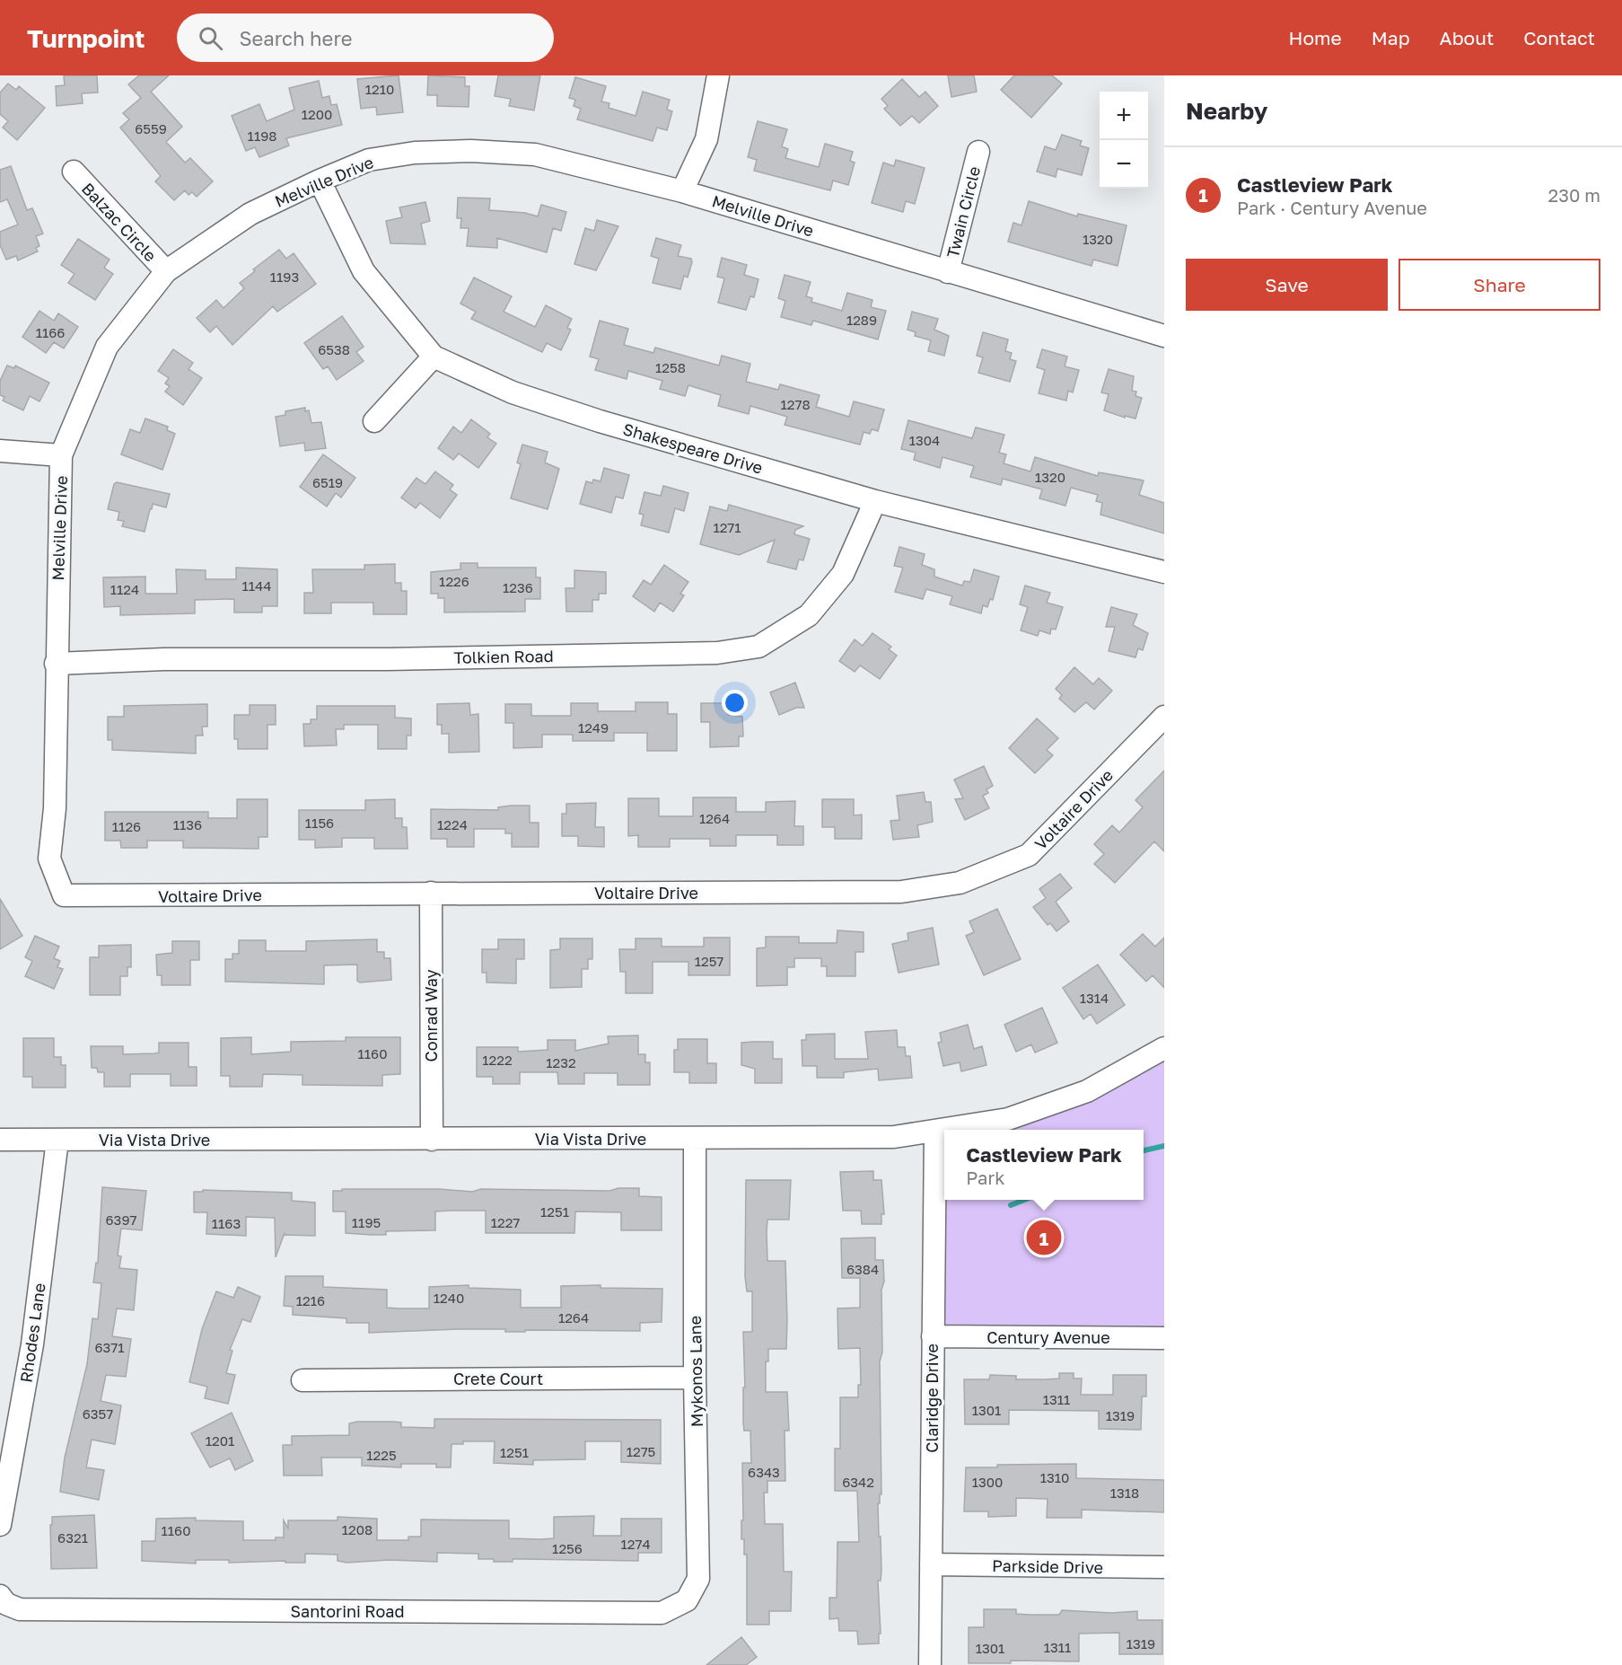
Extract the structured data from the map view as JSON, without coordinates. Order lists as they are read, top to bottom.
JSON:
{
  "streets": {
    "street": [
      "Melville Drive",
      "Twain Circle",
      "Balzac Circle",
      "Shakespeare Drive",
      "Tolkien Road",
      "Voltaire Drive",
      "Conrad Way",
      "Via Vista Drive",
      "Rhodes Lane",
      "Century Avenue",
      "Mykonos Lane",
      "Crete Court",
      "Claridge Drive",
      "Parkside Drive",
      "Santorini Road"
    ]
  },
  "crossings": [
    ["Melville Drive", "Twain Circle"],
    ["Melville Drive", "Balzac Circle"],
    ["Melville Drive", "Shakespeare Drive"],
    ["Melville Drive", "Tolkien Road"],
    ["Melville Drive", "Voltaire Drive"],
    ["Shakespeare Drive", "Tolkien Road"],
    ["Voltaire Drive", "Conrad Way"],
    ["Conrad Way", "Via Vista Drive"],
    ["Via Vista Drive", "Rhodes Lane"],
    ["Via Vista Drive", "Mykonos Lane"],
    ["Via Vista Drive", "Claridge Drive"],
    ["Century Avenue", "Claridge Drive"],
    ["Mykonos Lane", "Crete Court"],
    ["Mykonos Lane", "Santorini Road"],
    ["Claridge Drive", "Parkside Drive"]
  ],
  "house_numbers": [
    "1210",
    "1200",
    "6559",
    "1198",
    "1320",
    "1193",
    "1289",
    "1166",
    "6538",
    "1258",
    "1278",
    "1304",
    "1320",
    "6519",
    "1271",
    "1226",
    "1144",
    "1236",
    "1124",
    "1249",
    "1264",
    "1156",
    "1136",
    "1224",
    "1126",
    "1257",
    "1314",
    "1160",
    "1222",
    "1232",
    "1251",
    "6397",
    "1195",
    "1227",
    "1163",
    "6384",
    "1240",
    "1216",
    "1264",
    "6371",
    "1311",
    "1301",
    "6357",
    "1319",
    "1201",
    "1275",
    "1251",
    "1225",
    "6343",
    "1310",
    "6342",
    "1300",
    "1318",
    "1208",
    "1160",
    "6321",
    "1274",
    "1256",
    "1319",
    "1311",
    "1301"
  ],
  "page": {
    "header": "Turnpoint",
    "search": "Search here",
    "nav": [
      "Home",
      "Map",
      "About",
      "Contact"
    ],
    "heading": "Nearby",
    "map_buttons": ["+", "−"],
    "list": [
      {
        "mark": "1",
        "name": "Castleview Park",
        "note": "Park · Century Avenue",
        "value": "230 m"
      }
    ],
    "buttons": ["Save", "Share"],
    "popup": ["Castleview Park", "Park"],
    "pins": "1"
  }
}
